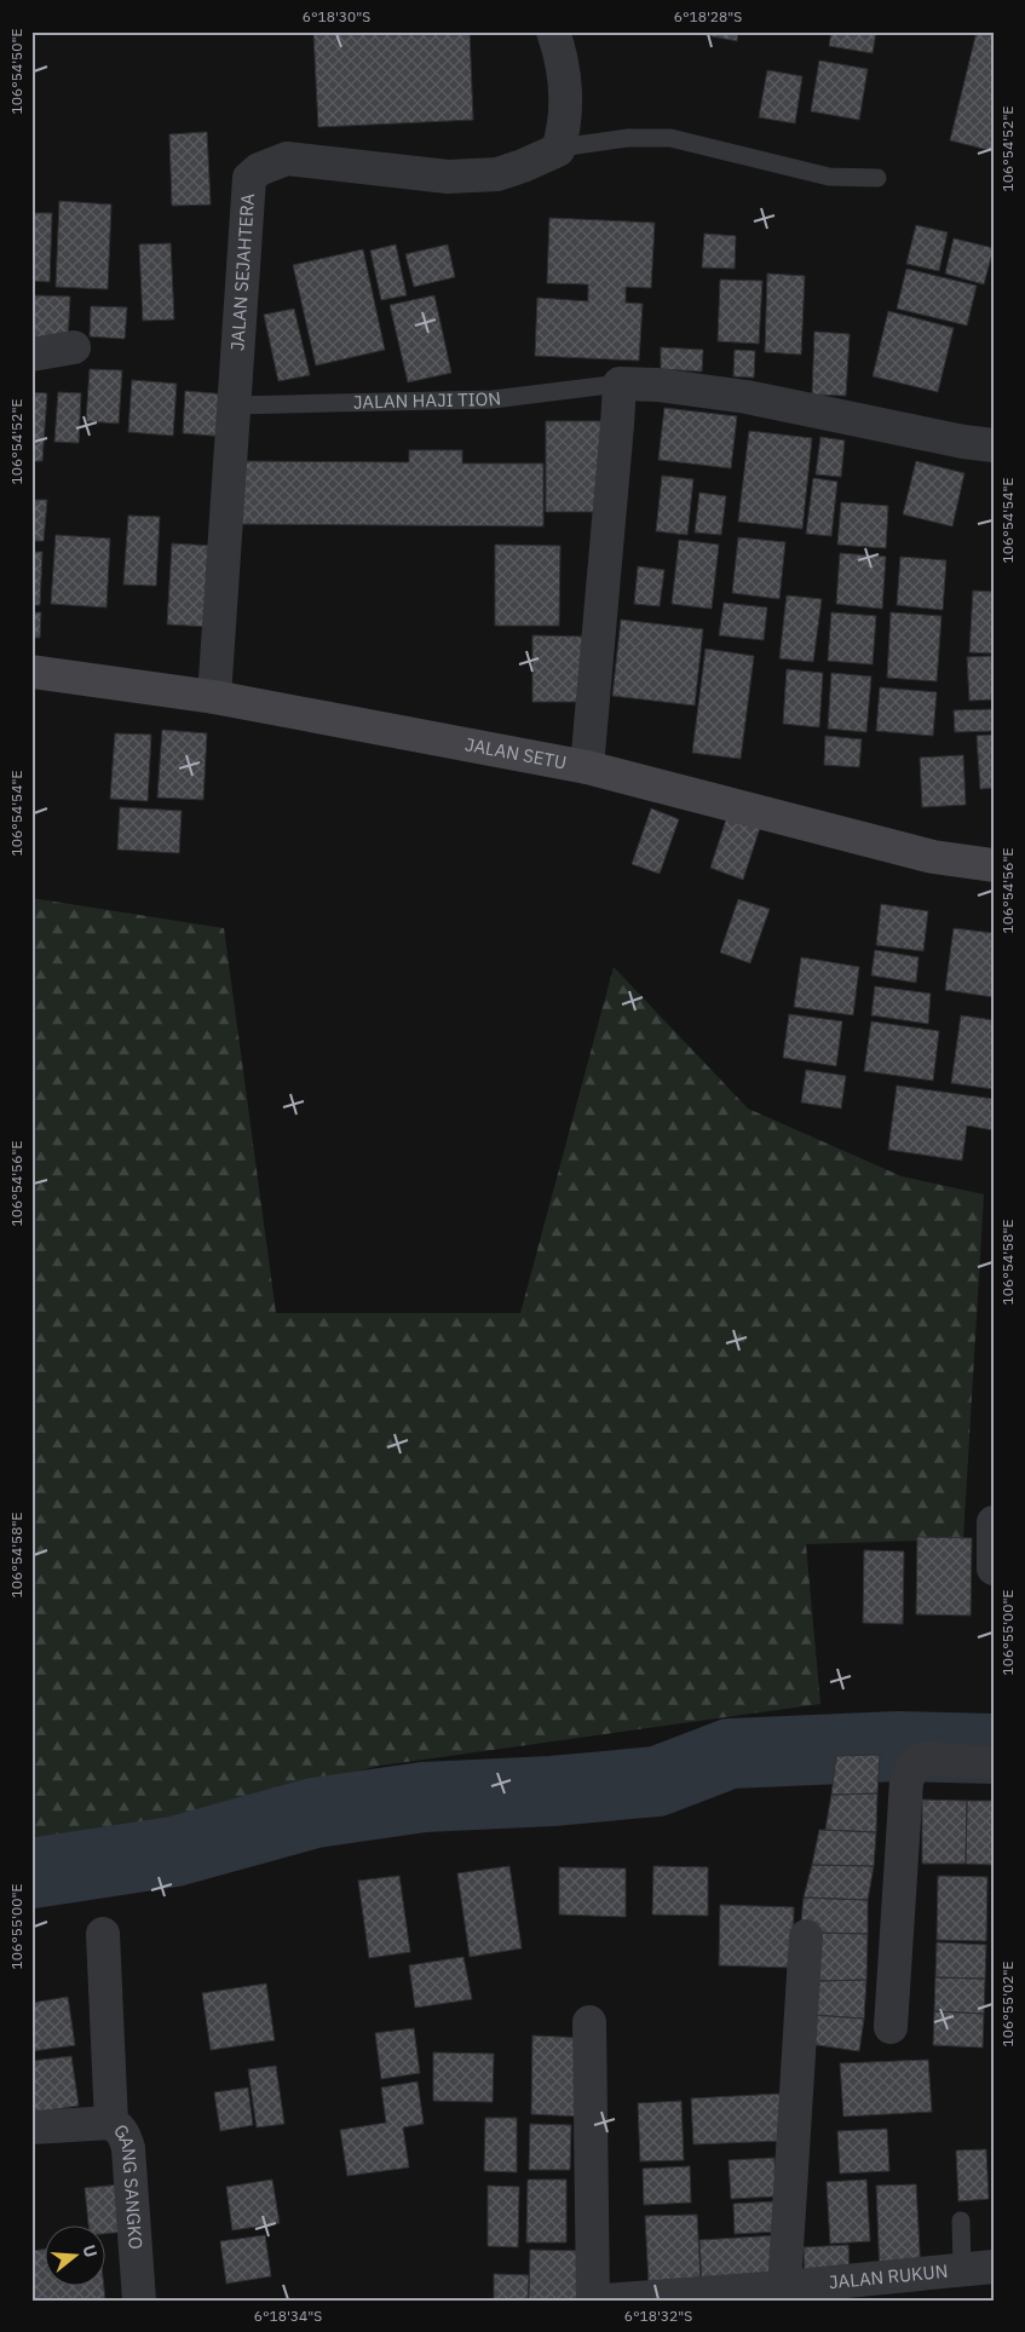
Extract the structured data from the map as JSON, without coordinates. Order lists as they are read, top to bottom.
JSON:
{
  "streets": {
    "main road": ["JALAN SETU"],
    "street": [
      "JALAN SEJAHTERA",
      "JALAN HAJI TION",
      "GANG SANGKO",
      "JALAN RUKUN"
    ]
  },
  "crossings": [
    ["JALAN SEJAHTERA", "JALAN HAJI TION"],
    ["JALAN SEJAHTERA", "JALAN SETU"]
  ],
  "north": "right",
  "coordinates": [
    "6°18'30\"S",
    "6°18'28\"S",
    "106°54'50\"E",
    "106°54'52\"E",
    "106°54'54\"E",
    "106°54'56\"E",
    "106°54'58\"E",
    "106°55'00\"E",
    "106°55'02\"E",
    "6°18'34\"S",
    "6°18'32\"S"
  ]
}
